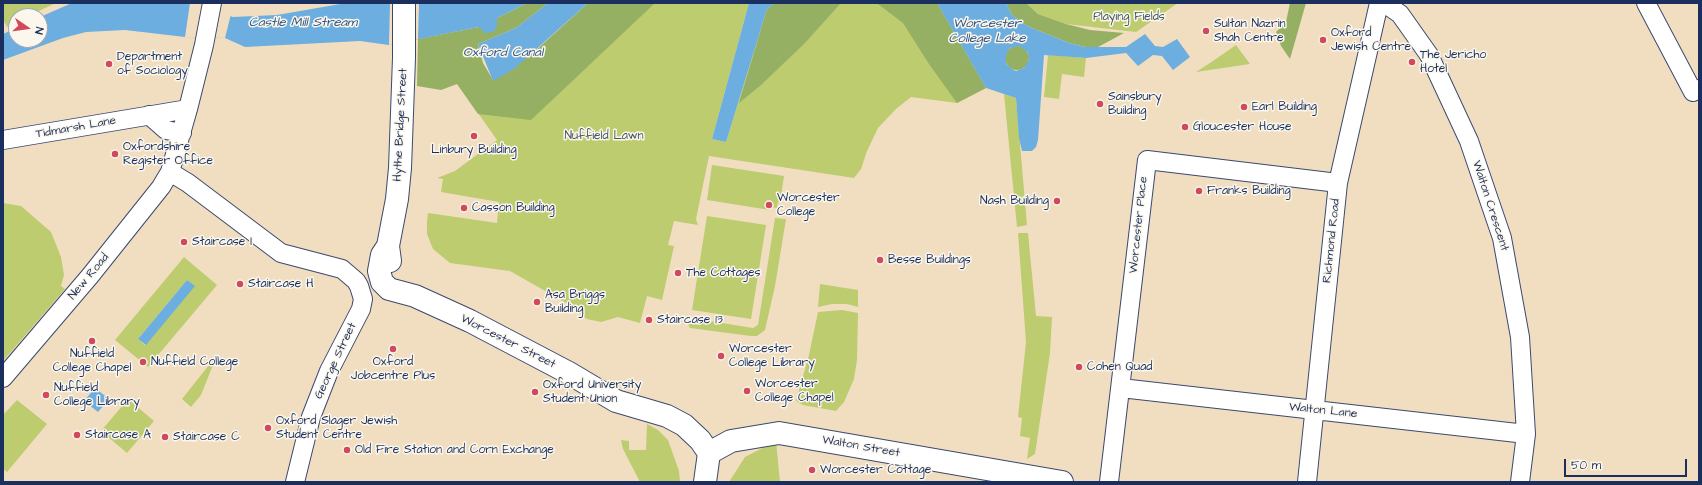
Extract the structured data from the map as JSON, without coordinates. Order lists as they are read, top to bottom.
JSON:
{
  "streets": {
    "main road": ["Hythe Bridge Street", "Worcester Street", "Walton Street"],
    "street": [
      "Tidmarsh Lane",
      "Walton Crescent",
      "Worcester Place",
      "Richmond Road",
      "New Road",
      "George Street",
      "Walton Lane"
    ]
  },
  "crossings": [
    ["Hythe Bridge Street", "Worcester Street"],
    ["Tidmarsh Lane", "New Road"],
    ["Walton Crescent", "Walton Lane"],
    ["Worcester Place", "Richmond Road"],
    ["Worcester Place", "Walton Lane"],
    ["Richmond Road", "Walton Lane"],
    ["New Road", "George Street"],
    ["Worcester Street", "Walton Street"]
  ],
  "water": ["Castle Mill Stream", "Worcester College Lake", "Oxford Canal"],
  "parks": ["Playing Fields", "Nuffield Lawn"],
  "places": [
    "Sultan Nazrin Shah Centre",
    "Oxford Jewish Centre",
    "The Jericho Hotel",
    "Department of Sociology",
    "Sainsbury Building",
    "Earl Building",
    "Gloucester House",
    "Linbury Building",
    "Oxfordshire Register Office",
    "Franks Building",
    "Nash Building",
    "Worcester College",
    "Casson Building",
    "Staircase I",
    "Besse Buildings",
    "The Cottages",
    "Staircase H",
    "Asa Briggs Building",
    "Staircase 13",
    "Nuffield College Chapel",
    "Oxford Jobcentre Plus",
    "Worcester College Library",
    "Nuffield College",
    "Cohen Quad",
    "Worcester College Chapel",
    "Oxford University Student Union",
    "Nuffield College Library",
    "Oxford Slager Jewish Student Centre",
    "Staircase A",
    "Staircase C",
    "Old Fire Station and Corn Exchange",
    "Worcester Cottage"
  ],
  "scale_bar": "50 m",
  "north": "right"
}
